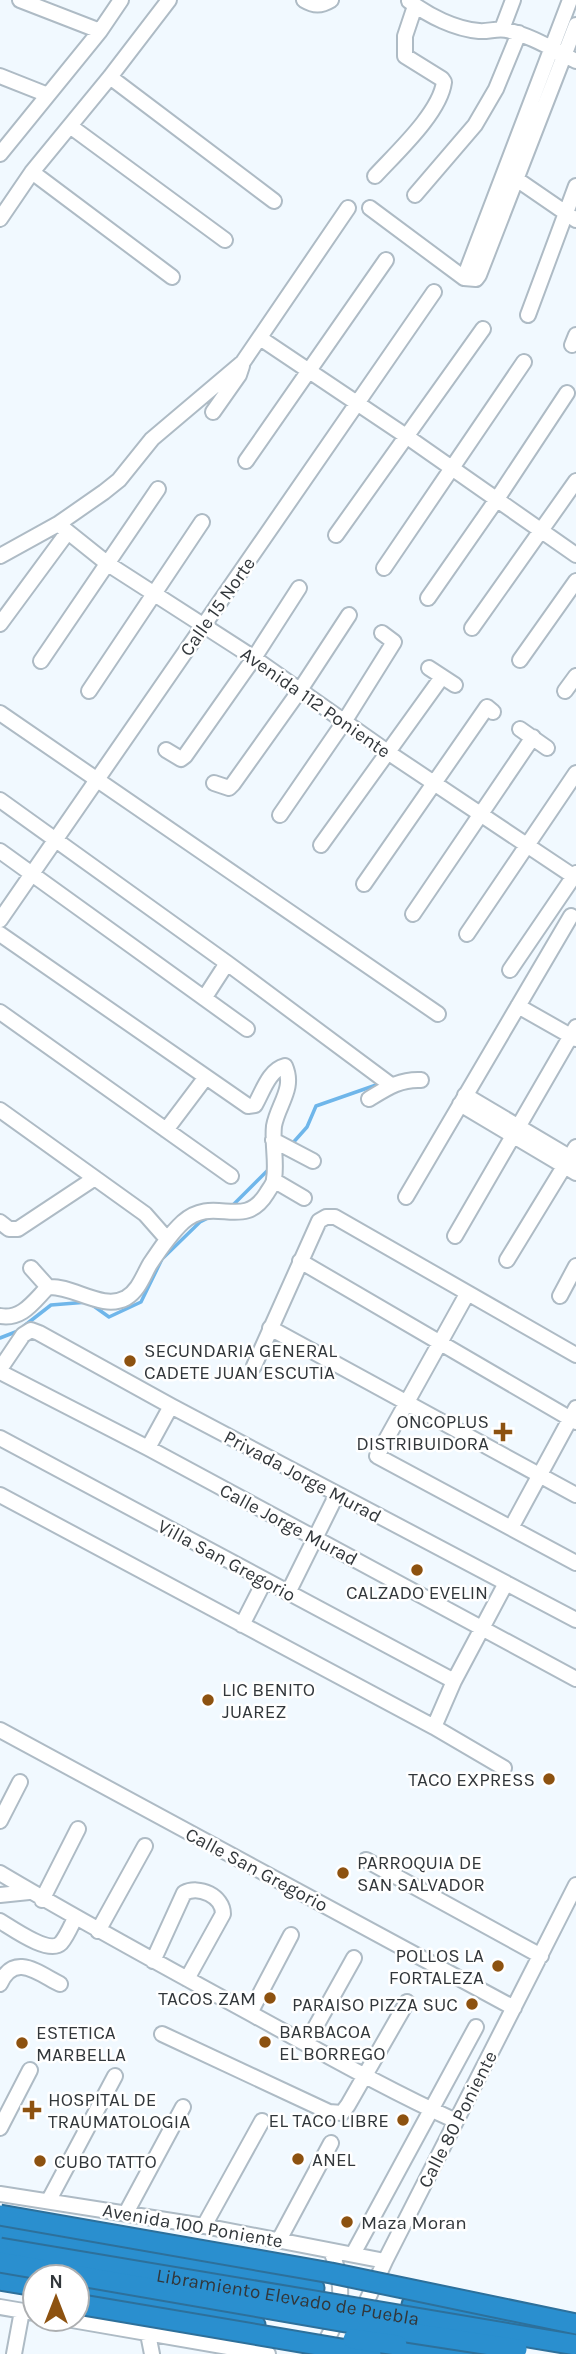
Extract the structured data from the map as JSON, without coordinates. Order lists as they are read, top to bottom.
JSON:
{
  "streets": {
    "highway": ["Libramiento Elevado de Puebla"],
    "street": [
      "Calle 15 Norte",
      "Avenida 112 Poniente",
      "Privada Jorge Murad",
      "Calle Jorge Murad",
      "Villa San Gregorio",
      "Calle San Gregorio",
      "Calle 80 Poniente",
      "Avenida 100 Poniente"
    ]
  },
  "crossings": [
    ["Calle 15 Norte", "Avenida 112 Poniente"],
    ["Privada Jorge Murad", "Calle Jorge Murad"],
    ["Calle San Gregorio", "Calle 80 Poniente"],
    ["Calle 80 Poniente", "Avenida 100 Poniente"]
  ],
  "places": {
    "other": [
      "SECUNDARIA GENERAL CADETE JUAN ESCUTIA",
      "CALZADO EVELIN",
      "LIC BENITO JUAREZ",
      "TACO EXPRESS",
      "PARROQUIA DE SAN SALVADOR",
      "POLLOS LA FORTALEZA",
      "TACOS ZAM",
      "PARAISO PIZZA SUC",
      "BARBACOA EL BORREGO",
      "ESTETICA MARBELLA",
      "EL TACO LIBRE",
      "ANEL",
      "CUBO TATTO",
      "Maza Moran"
    ],
    "health": ["ONCOPLUS DISTRIBUIDORA", "HOSPITAL DE TRAUMATOLOGIA"]
  },
  "north": "top"
}
